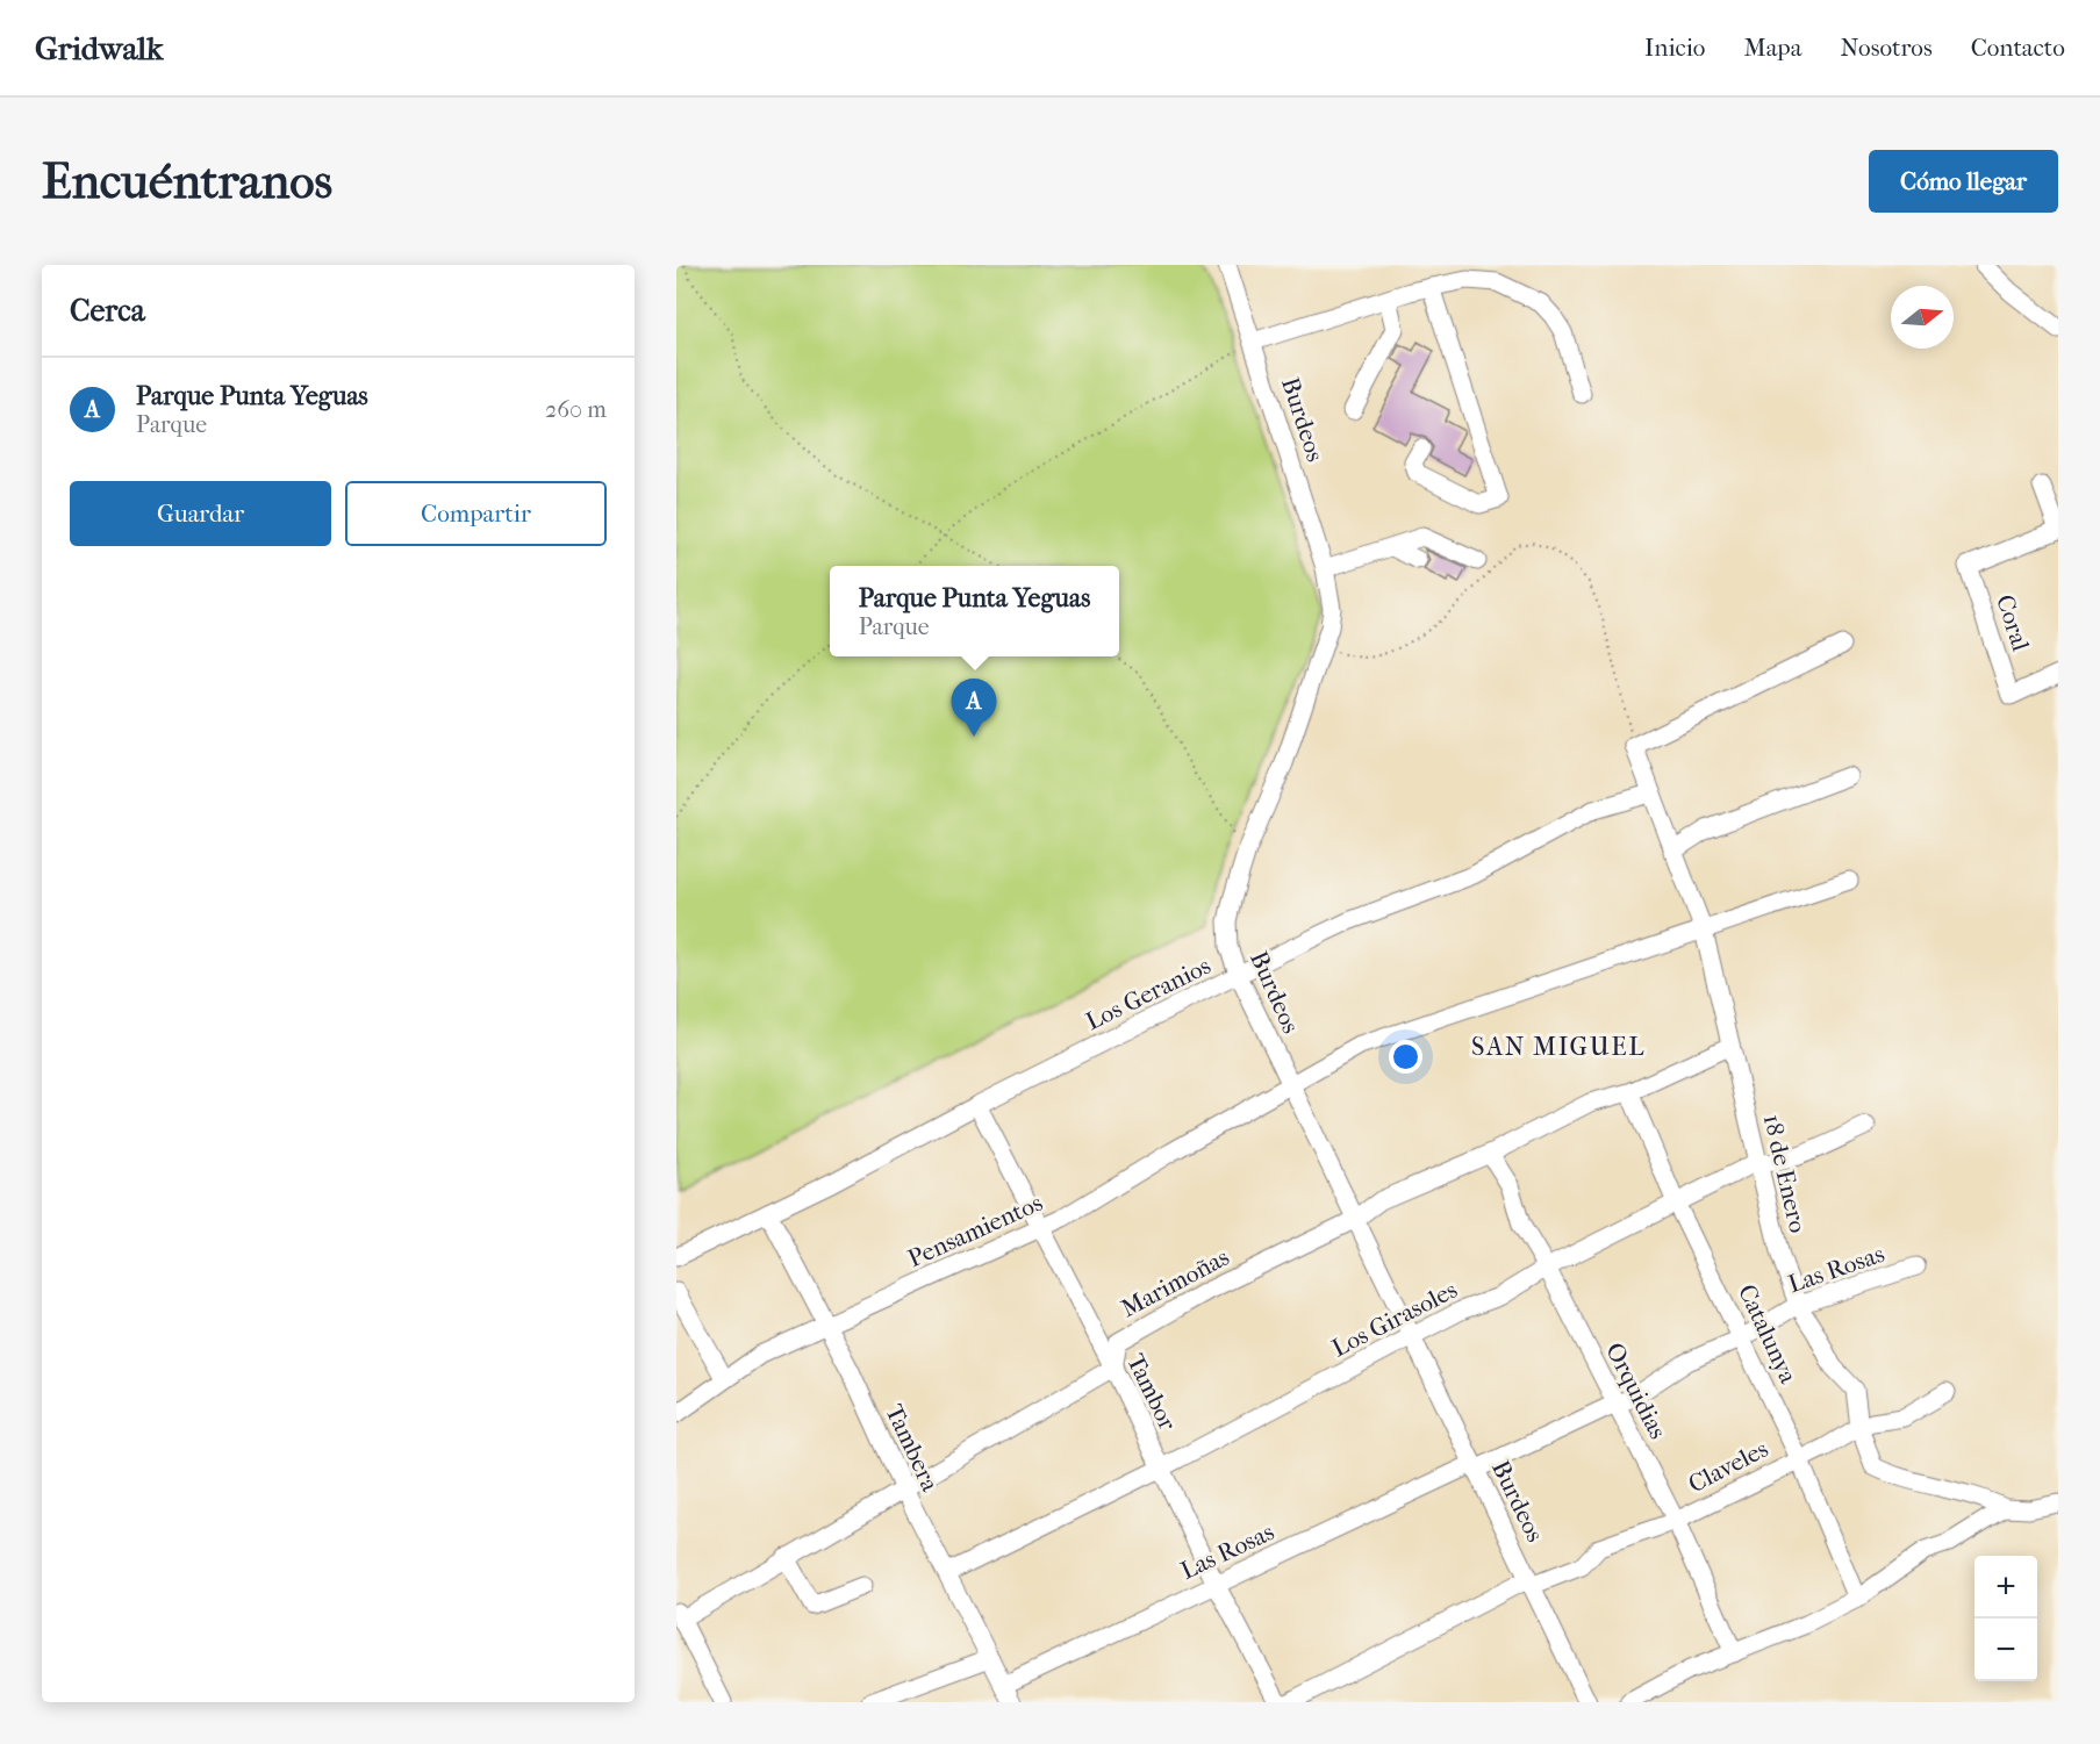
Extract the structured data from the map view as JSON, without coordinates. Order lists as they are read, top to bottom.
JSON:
{
  "streets": {
    "street": [
      "Burdeos",
      "Coral",
      "Los Geranios",
      "18 de Enero",
      "Pensamientos",
      "Las Rosas",
      "Marimoñas",
      "Los Girasoles",
      "Catalunya",
      "Orquidias",
      "Tambor",
      "Tambera",
      "Claveles"
    ]
  },
  "crossings": [
    ["Burdeos", "Los Geranios"],
    ["Burdeos", "Pensamientos"],
    ["Burdeos", "Las Rosas"],
    ["Burdeos", "Marimoñas"],
    ["Burdeos", "Los Girasoles"],
    ["Burdeos", "Claveles"],
    ["Los Geranios", "18 de Enero"],
    ["Los Geranios", "Tambor"],
    ["Los Geranios", "Tambera"],
    ["18 de Enero", "Pensamientos"],
    ["18 de Enero", "Las Rosas"],
    ["18 de Enero", "Marimoñas"],
    ["18 de Enero", "Los Girasoles"],
    ["18 de Enero", "Claveles"],
    ["Pensamientos", "Tambor"],
    ["Pensamientos", "Tambera"],
    ["Las Rosas", "Catalunya"],
    ["Las Rosas", "Orquidias"],
    ["Las Rosas", "Tambor"],
    ["Las Rosas", "Tambera"],
    ["Marimoñas", "Catalunya"],
    ["Marimoñas", "Orquidias"],
    ["Marimoñas", "Tambor"],
    ["Los Girasoles", "Catalunya"],
    ["Los Girasoles", "Orquidias"],
    ["Los Girasoles", "Tambor"],
    ["Los Girasoles", "Tambera"],
    ["Catalunya", "Claveles"],
    ["Orquidias", "Claveles"]
  ],
  "districts": ["SAN MIGUEL"],
  "north": "right",
  "page": {
    "header": "Gridwalk",
    "nav": [
      "Inicio",
      "Mapa",
      "Nosotros",
      "Contacto"
    ],
    "buttons": [
      "Cómo llegar",
      ["Guardar", "Compartir"]
    ],
    "title": "Encuéntranos",
    "heading": "Cerca",
    "list": [
      {
        "mark": "A",
        "name": "Parque Punta Yeguas",
        "note": "Parque",
        "value": "260 m"
      }
    ],
    "popup": ["Parque Punta Yeguas", "Parque"],
    "pins": "A",
    "map_buttons": ["+", "−"]
  }
}
